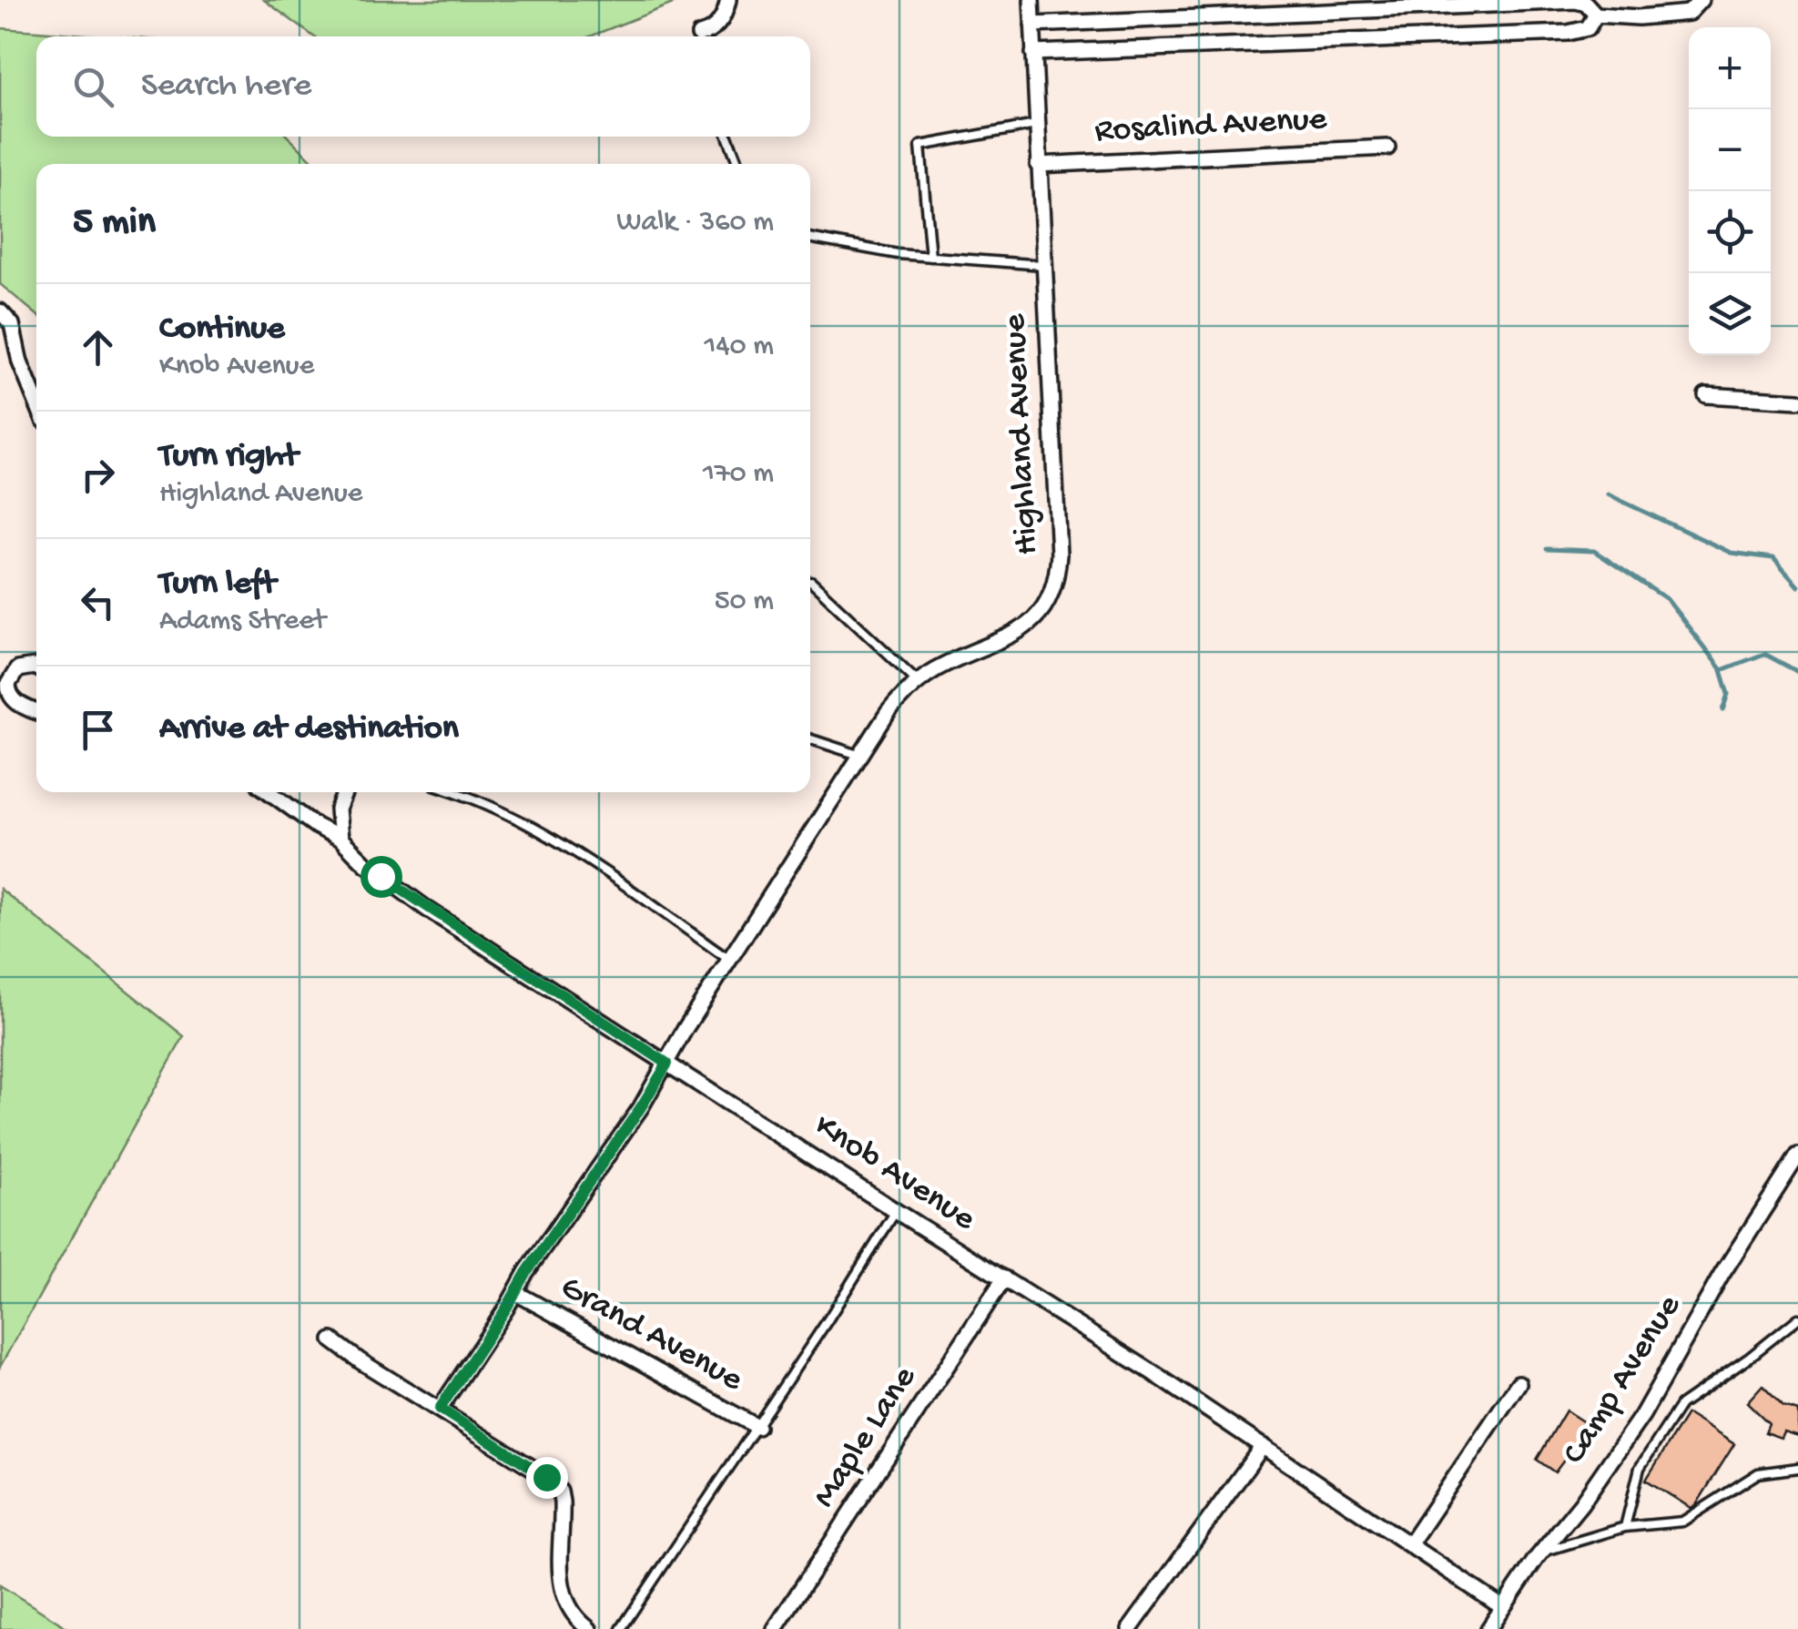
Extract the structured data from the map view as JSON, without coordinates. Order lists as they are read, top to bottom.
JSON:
{
  "streets": {
    "street": [
      "Rosalind Avenue",
      "Highland Avenue",
      "Knob Avenue",
      "Grand Avenue",
      "Camp Avenue",
      "Maple Lane"
    ]
  },
  "crossings": [
    ["Rosalind Avenue", "Highland Avenue"],
    ["Highland Avenue", "Knob Avenue"],
    ["Highland Avenue", "Grand Avenue"],
    ["Knob Avenue", "Camp Avenue"],
    ["Knob Avenue", "Maple Lane"]
  ],
  "page": {
    "map_buttons": ["+", "−"],
    "search": "Search here",
    "heading": ["5 min", "Walk · 360 m"],
    "list": [
      ["Continue", "Knob Avenue", "140 m"],
      ["Turn right", "Highland Avenue", "170 m"],
      ["Turn left", "Adams Street", "50 m"],
      "Arrive at destination"
    ]
  }
}
